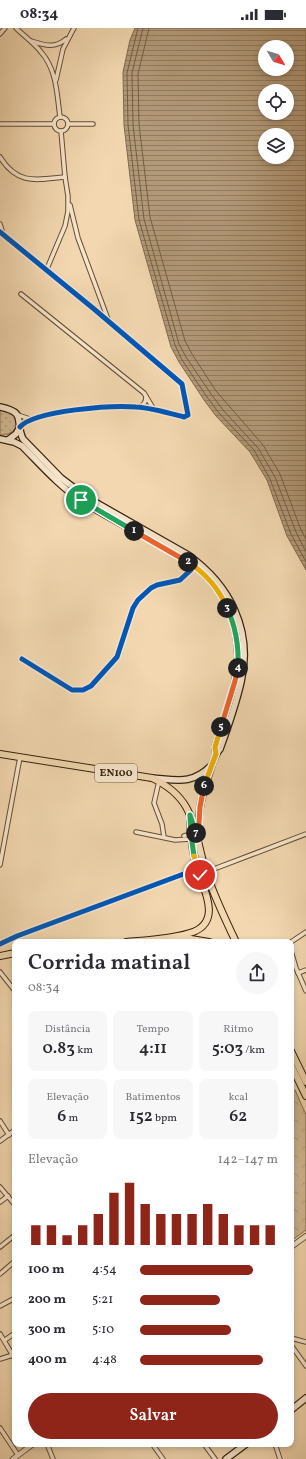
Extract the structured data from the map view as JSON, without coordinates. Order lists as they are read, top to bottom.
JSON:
{
  "streets": {
    "main road": ["EN100"]
  },
  "north": "bottom right",
  "page": {
    "status": "08:34",
    "pins": [
      "1",
      "2",
      "3",
      "4",
      "5",
      "6",
      "7"
    ],
    "heading": ["Corrida matinal", "08:34"],
    "stats": [
      ["Distância", "0.83 km"],
      ["Tempo", "4:11"],
      ["Ritmo", "5:03 /km"],
      ["Elevação", "6 m"],
      ["Batimentos", "152 bpm"],
      ["kcal", "62"]
    ],
    "chart": ["Elevação", "142–147 m"],
    "list": [
      {
        "name": "100 m",
        "note": "4:54"
      },
      {
        "name": "200 m",
        "note": "5:21"
      },
      {
        "name": "300 m",
        "note": "5:10"
      },
      {
        "name": "400 m",
        "note": "4:48"
      }
    ],
    "buttons": "Salvar"
  }
}
